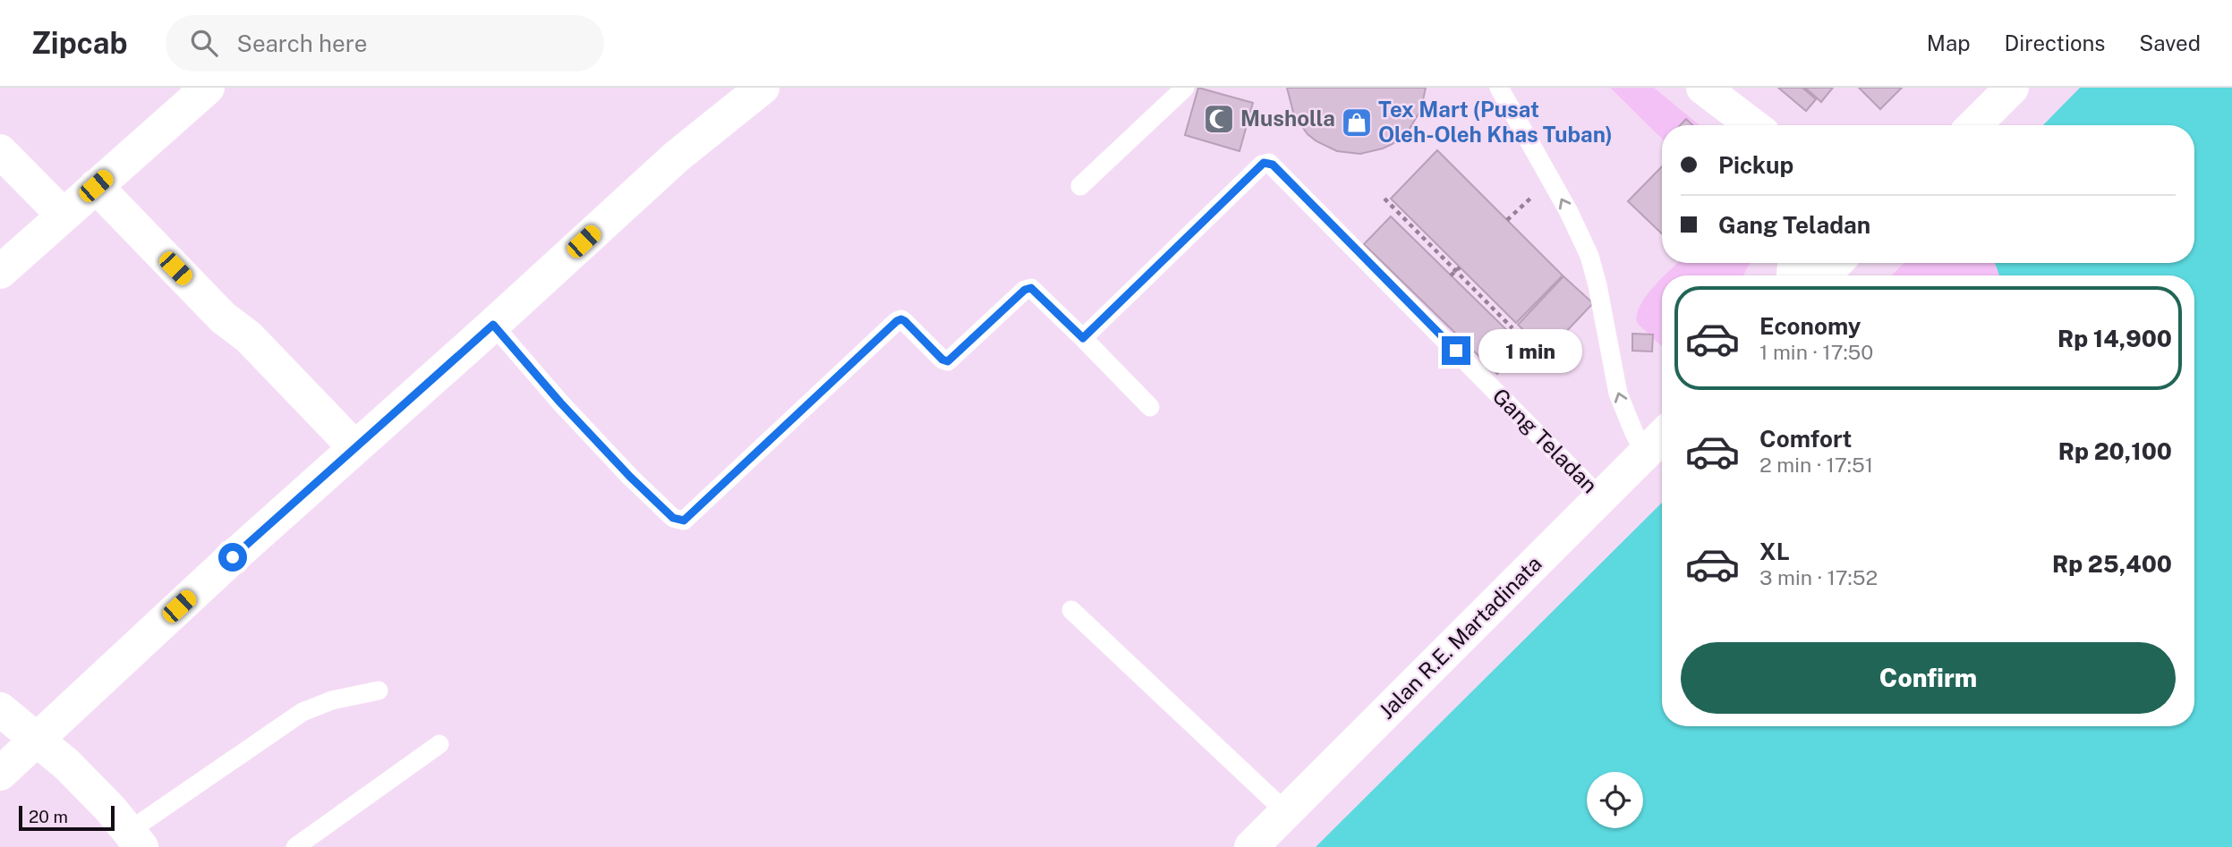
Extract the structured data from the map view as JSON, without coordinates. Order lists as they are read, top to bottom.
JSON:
{
  "streets": {
    "main road": ["Jalan R.E. Martadinata"],
    "lane": ["Gang Teladan"]
  },
  "crossings": [
    ["Gang Teladan", "Jalan R.E. Martadinata"]
  ],
  "places": {
    "mosque": ["Musholla"],
    "shop": ["Tex Mart (Pusat Oleh-Oleh Khas Tuban)"]
  },
  "scale_bar": "20 m",
  "page": {
    "header": "Zipcab",
    "search": "Search here",
    "nav": ["Map", "Directions", "Saved"],
    "banner": ["Pickup", "Gang Teladan"],
    "list": [
      {
        "name": "Economy",
        "note": "1 min · 17:50",
        "value": "Rp 14,900"
      },
      {
        "name": "Comfort",
        "note": "2 min · 17:51",
        "value": "Rp 20,100"
      },
      {
        "name": "XL",
        "note": "3 min · 17:52",
        "value": "Rp 25,400"
      }
    ],
    "bubble": "1 min",
    "buttons": "Confirm",
    "scale": "20 m"
  }
}
